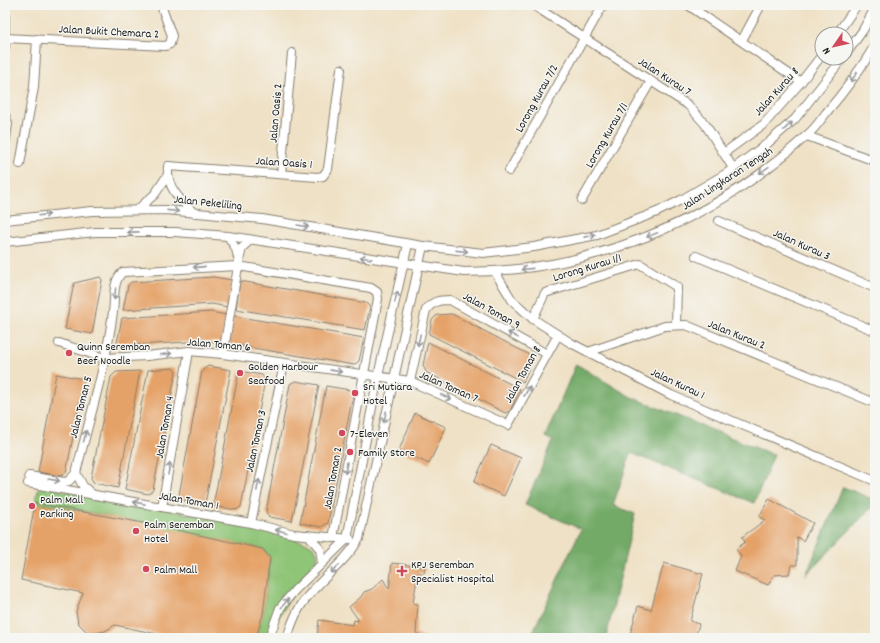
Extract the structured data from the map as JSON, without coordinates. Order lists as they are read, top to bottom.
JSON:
{
  "streets": {
    "street": [
      "Jalan Bukit Chemara 2",
      "Jalan Kurau 7",
      "Jalan Kurau 8",
      "Lorong Kurau 7/2",
      "Jalan Oasis 2",
      "Lorong Kurau 7/1",
      "Jalan Oasis 1",
      "Jalan Lingkaran Tengah",
      "Jalan Pekeliling",
      "Jalan Kurau 3",
      "Lorong Kurau 1/1",
      "Jalan Toman 9",
      "Jalan Kurau 2",
      "Jalan Toman 6",
      "Jalan Toman 8",
      "Jalan Kurau 1",
      "Jalan Toman 7",
      "Jalan Toman 5",
      "Jalan Toman 4",
      "Jalan Toman 3",
      "Jalan Toman 2",
      "Jalan Toman 1"
    ]
  },
  "crossings": [
    ["Jalan Kurau 7", "Jalan Kurau 8"],
    ["Jalan Kurau 7", "Lorong Kurau 7/2"],
    ["Jalan Kurau 7", "Lorong Kurau 7/1"],
    ["Jalan Kurau 7", "Jalan Lingkaran Tengah"],
    ["Jalan Oasis 2", "Jalan Oasis 1"],
    ["Jalan Oasis 1", "Jalan Pekeliling"],
    ["Jalan Lingkaran Tengah", "Jalan Pekeliling"],
    ["Jalan Lingkaran Tengah", "Jalan Kurau 1"],
    ["Lorong Kurau 1/1", "Jalan Kurau 2"],
    ["Lorong Kurau 1/1", "Jalan Kurau 1"],
    ["Jalan Toman 9", "Jalan Toman 8"],
    ["Jalan Toman 9", "Jalan Toman 7"],
    ["Jalan Kurau 2", "Jalan Kurau 1"],
    ["Jalan Toman 6", "Jalan Toman 7"],
    ["Jalan Toman 6", "Jalan Toman 5"],
    ["Jalan Toman 6", "Jalan Toman 4"],
    ["Jalan Toman 6", "Jalan Toman 3"],
    ["Jalan Toman 6", "Jalan Toman 2"],
    ["Jalan Toman 8", "Jalan Kurau 1"],
    ["Jalan Toman 8", "Jalan Toman 7"],
    ["Jalan Toman 5", "Jalan Toman 2"],
    ["Jalan Toman 5", "Jalan Toman 1"],
    ["Jalan Toman 4", "Jalan Toman 1"],
    ["Jalan Toman 3", "Jalan Toman 1"],
    ["Jalan Toman 2", "Jalan Toman 1"]
  ],
  "one_way": [
    "Jalan Toman 6",
    "Jalan Toman 8",
    "Jalan Toman 7",
    "Jalan Toman 4",
    "Jalan Toman 3"
  ],
  "places": {
    "other": [
      "Quinn Seremban Beef Noodle",
      "Golden Harbour Seafood",
      "Sri Mutiara Hotel",
      "7-Eleven",
      "Family Store",
      "Palm Mall Parking",
      "Palm Seremban Hotel",
      "Palm Mall"
    ],
    "health": ["KPJ Seremban Specialist Hospital"]
  },
  "north": "bottom left"
}
